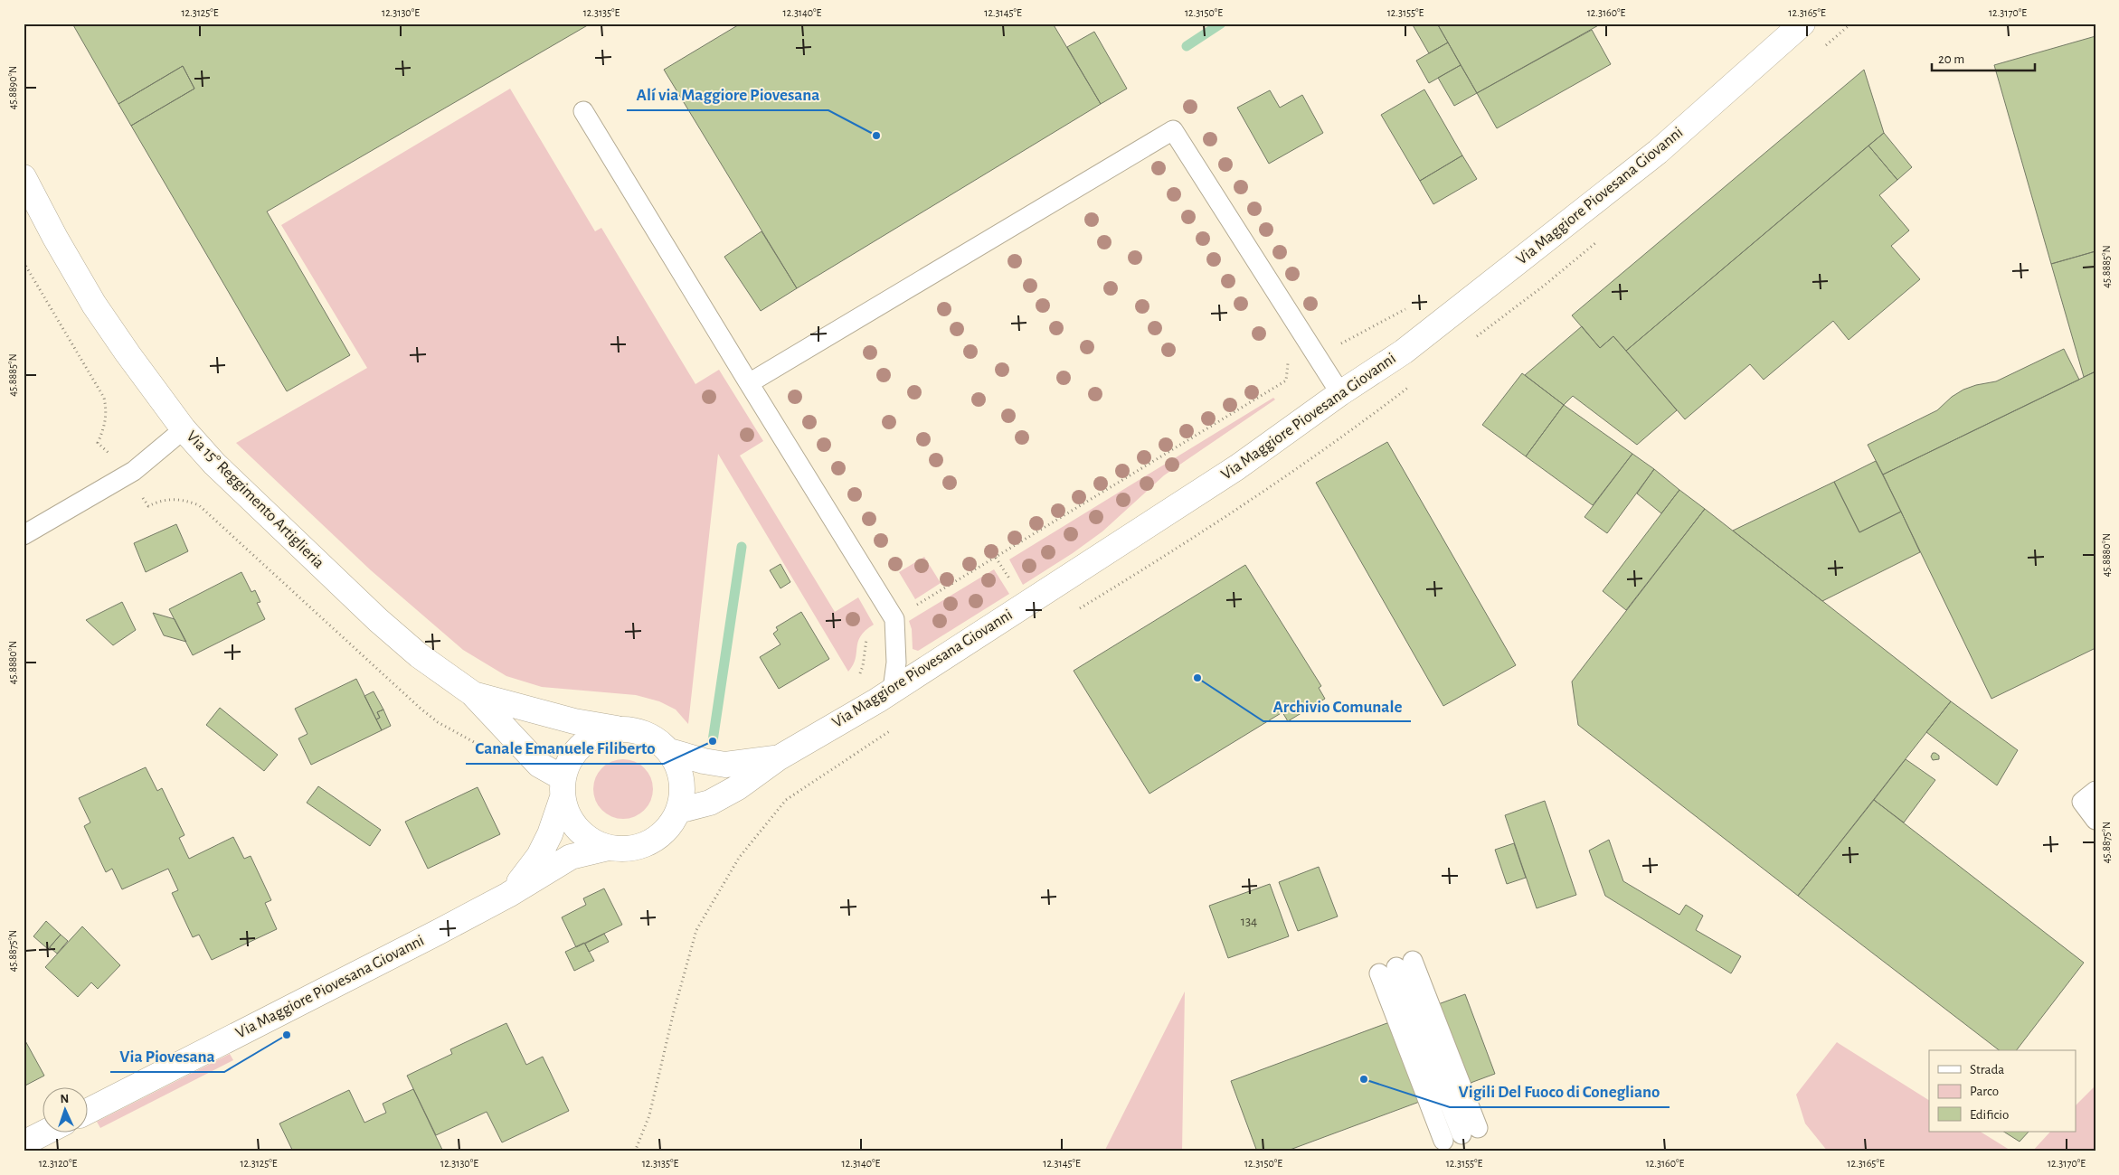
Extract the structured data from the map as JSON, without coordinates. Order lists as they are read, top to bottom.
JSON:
{
  "streets": {
    "street": ["Via Maggiore Piovesana Giovanni", "Via 15° Reggimento Artiglieria"]
  },
  "places": [
    "Alí via Maggiore Piovesana",
    "Archivio Comunale",
    "Canale Emanuele Filiberto",
    "Via Piovesana",
    "Vigili Del Fuoco di Conegliano"
  ],
  "house_numbers": ["134"],
  "legend": ["Strada", "Parco", "Edificio"],
  "scale_bar": "20 m",
  "north": "top",
  "coordinates": [
    "12.3125°E",
    "12.3130°E",
    "12.3135°E",
    "12.3140°E",
    "12.3145°E",
    "12.3150°E",
    "12.3155°E",
    "12.3160°E",
    "12.3165°E",
    "12.3170°E",
    "45.8890°N",
    "45.8885°N",
    "45.8880°N",
    "45.8875°N",
    "12.3120°E"
  ]
}
